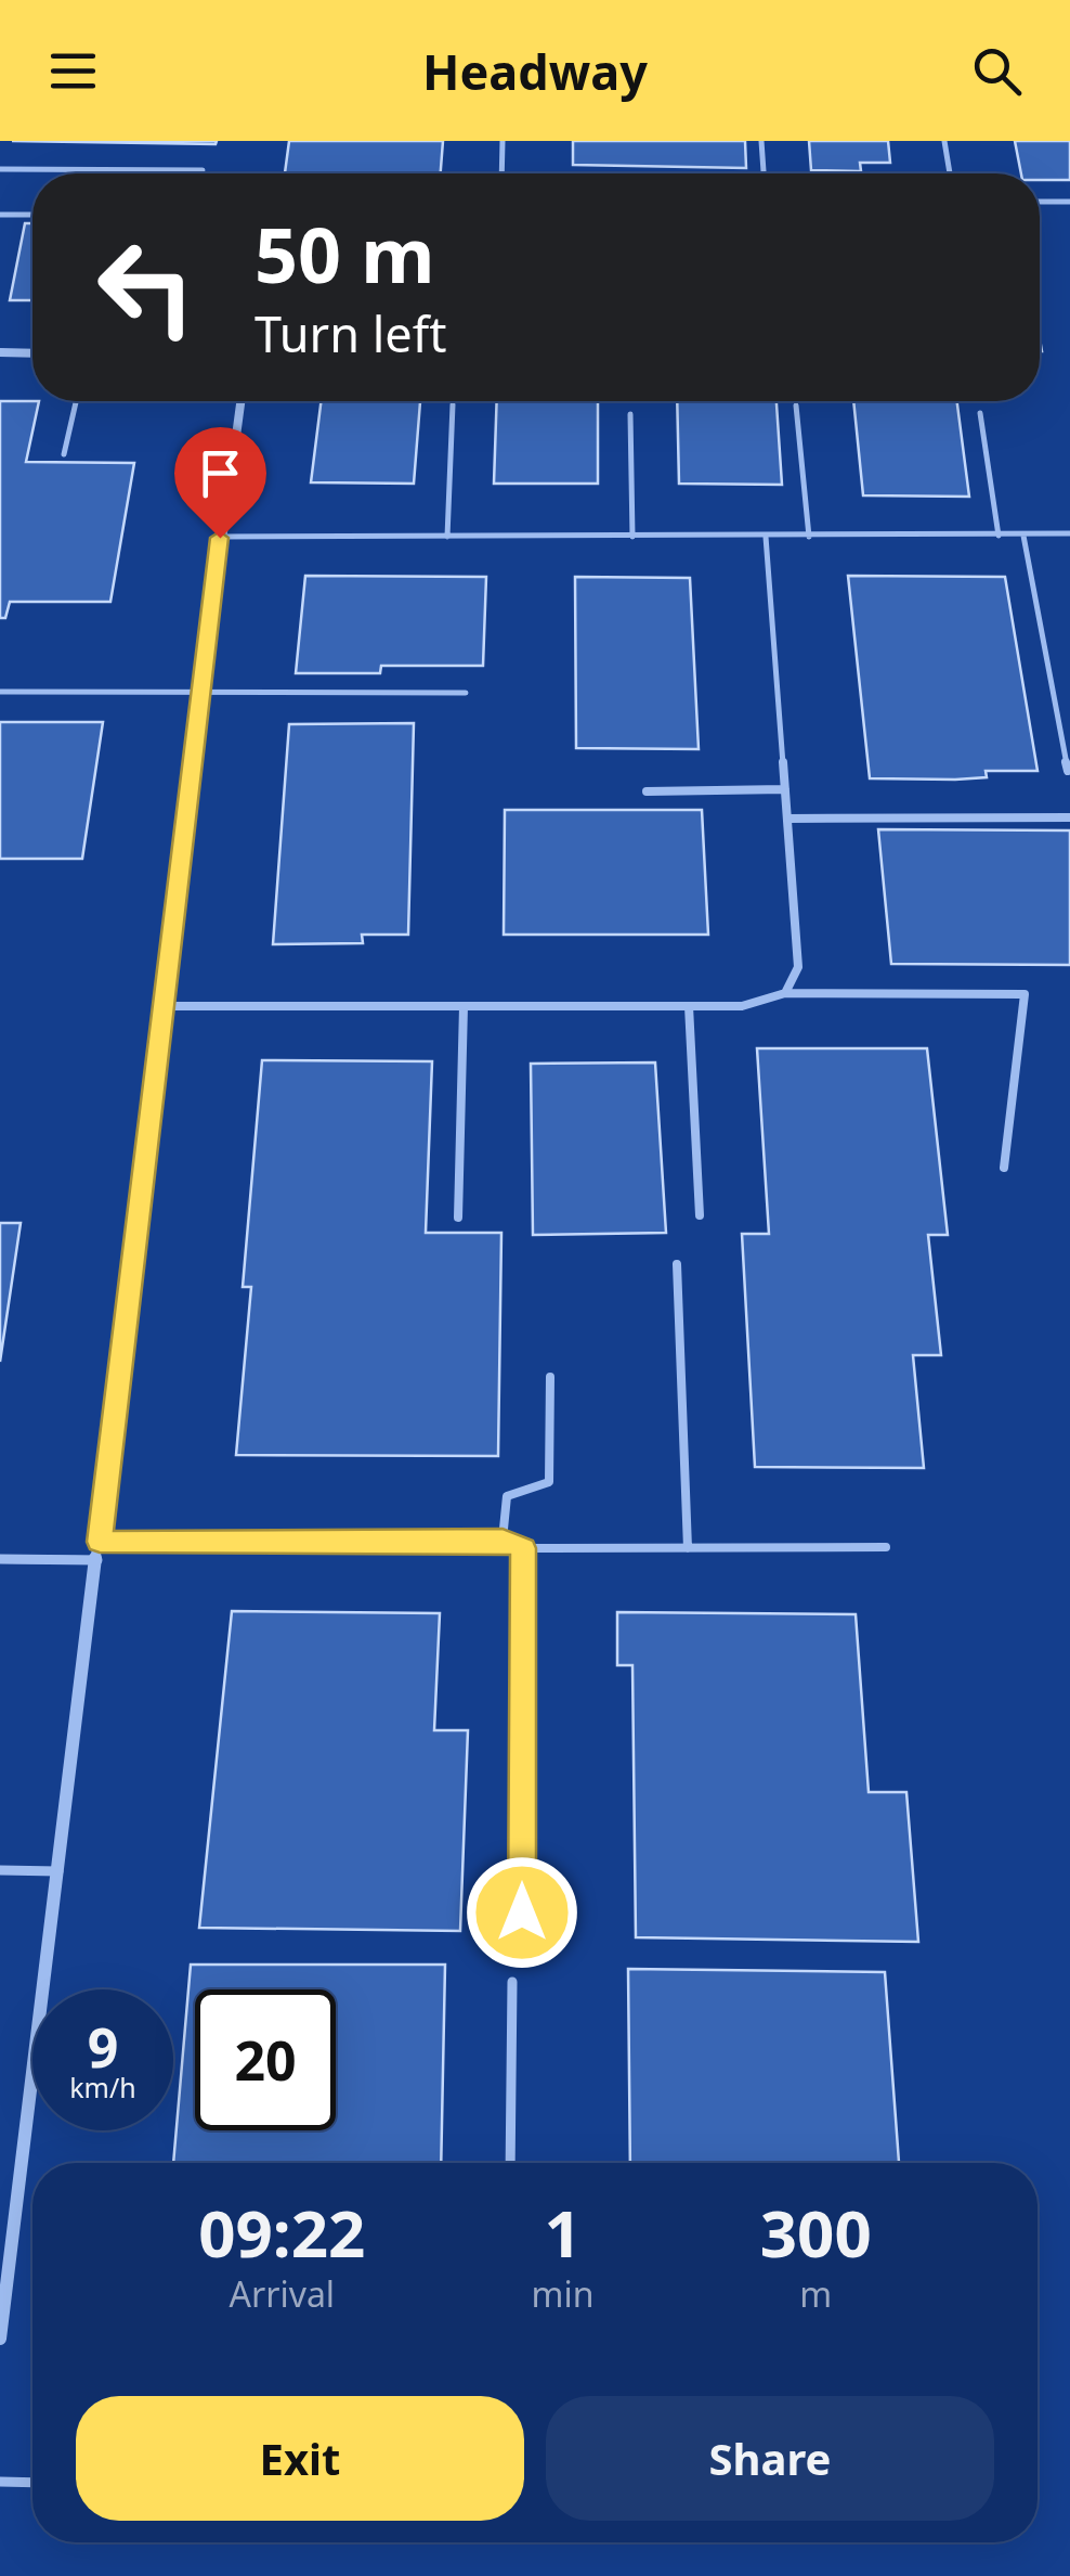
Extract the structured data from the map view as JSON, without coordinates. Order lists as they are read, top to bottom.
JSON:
{
  "page": {
    "header": "Headway",
    "turn": ["50 m", "Turn left"],
    "speed": "9 km/h",
    "limit": "20",
    "eta": [
      "09:22",
      "Arrival",
      "1",
      "min",
      "300",
      "m"
    ],
    "buttons": ["Exit", "Share"]
  }
}
